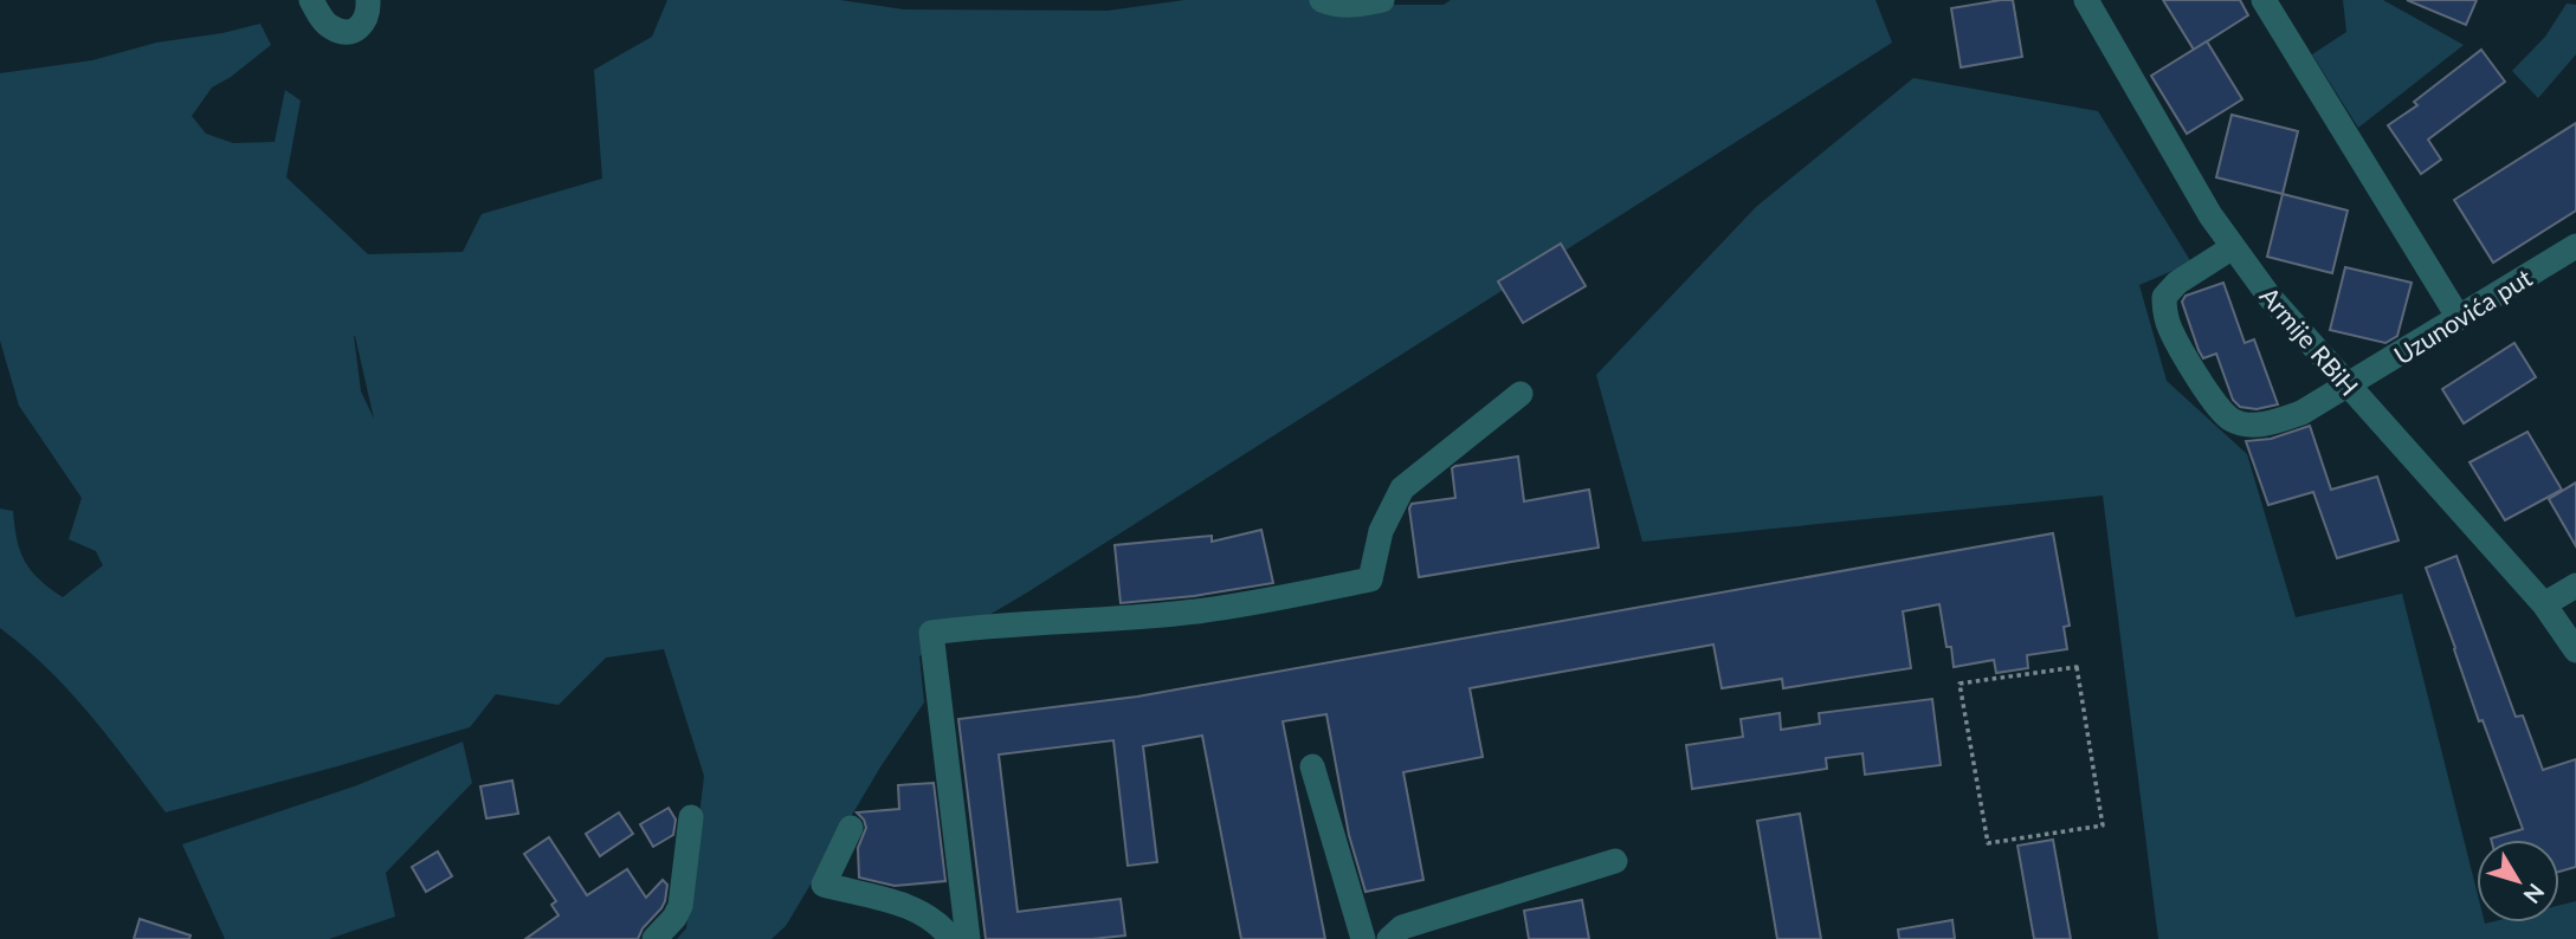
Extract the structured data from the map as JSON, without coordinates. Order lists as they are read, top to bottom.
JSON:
{
  "streets": {
    "street": ["Uzunovića put", "Armije RBiH"]
  },
  "crossings": [
    ["Uzunovića put", "Armije RBiH"]
  ],
  "north": "bottom right"
}
